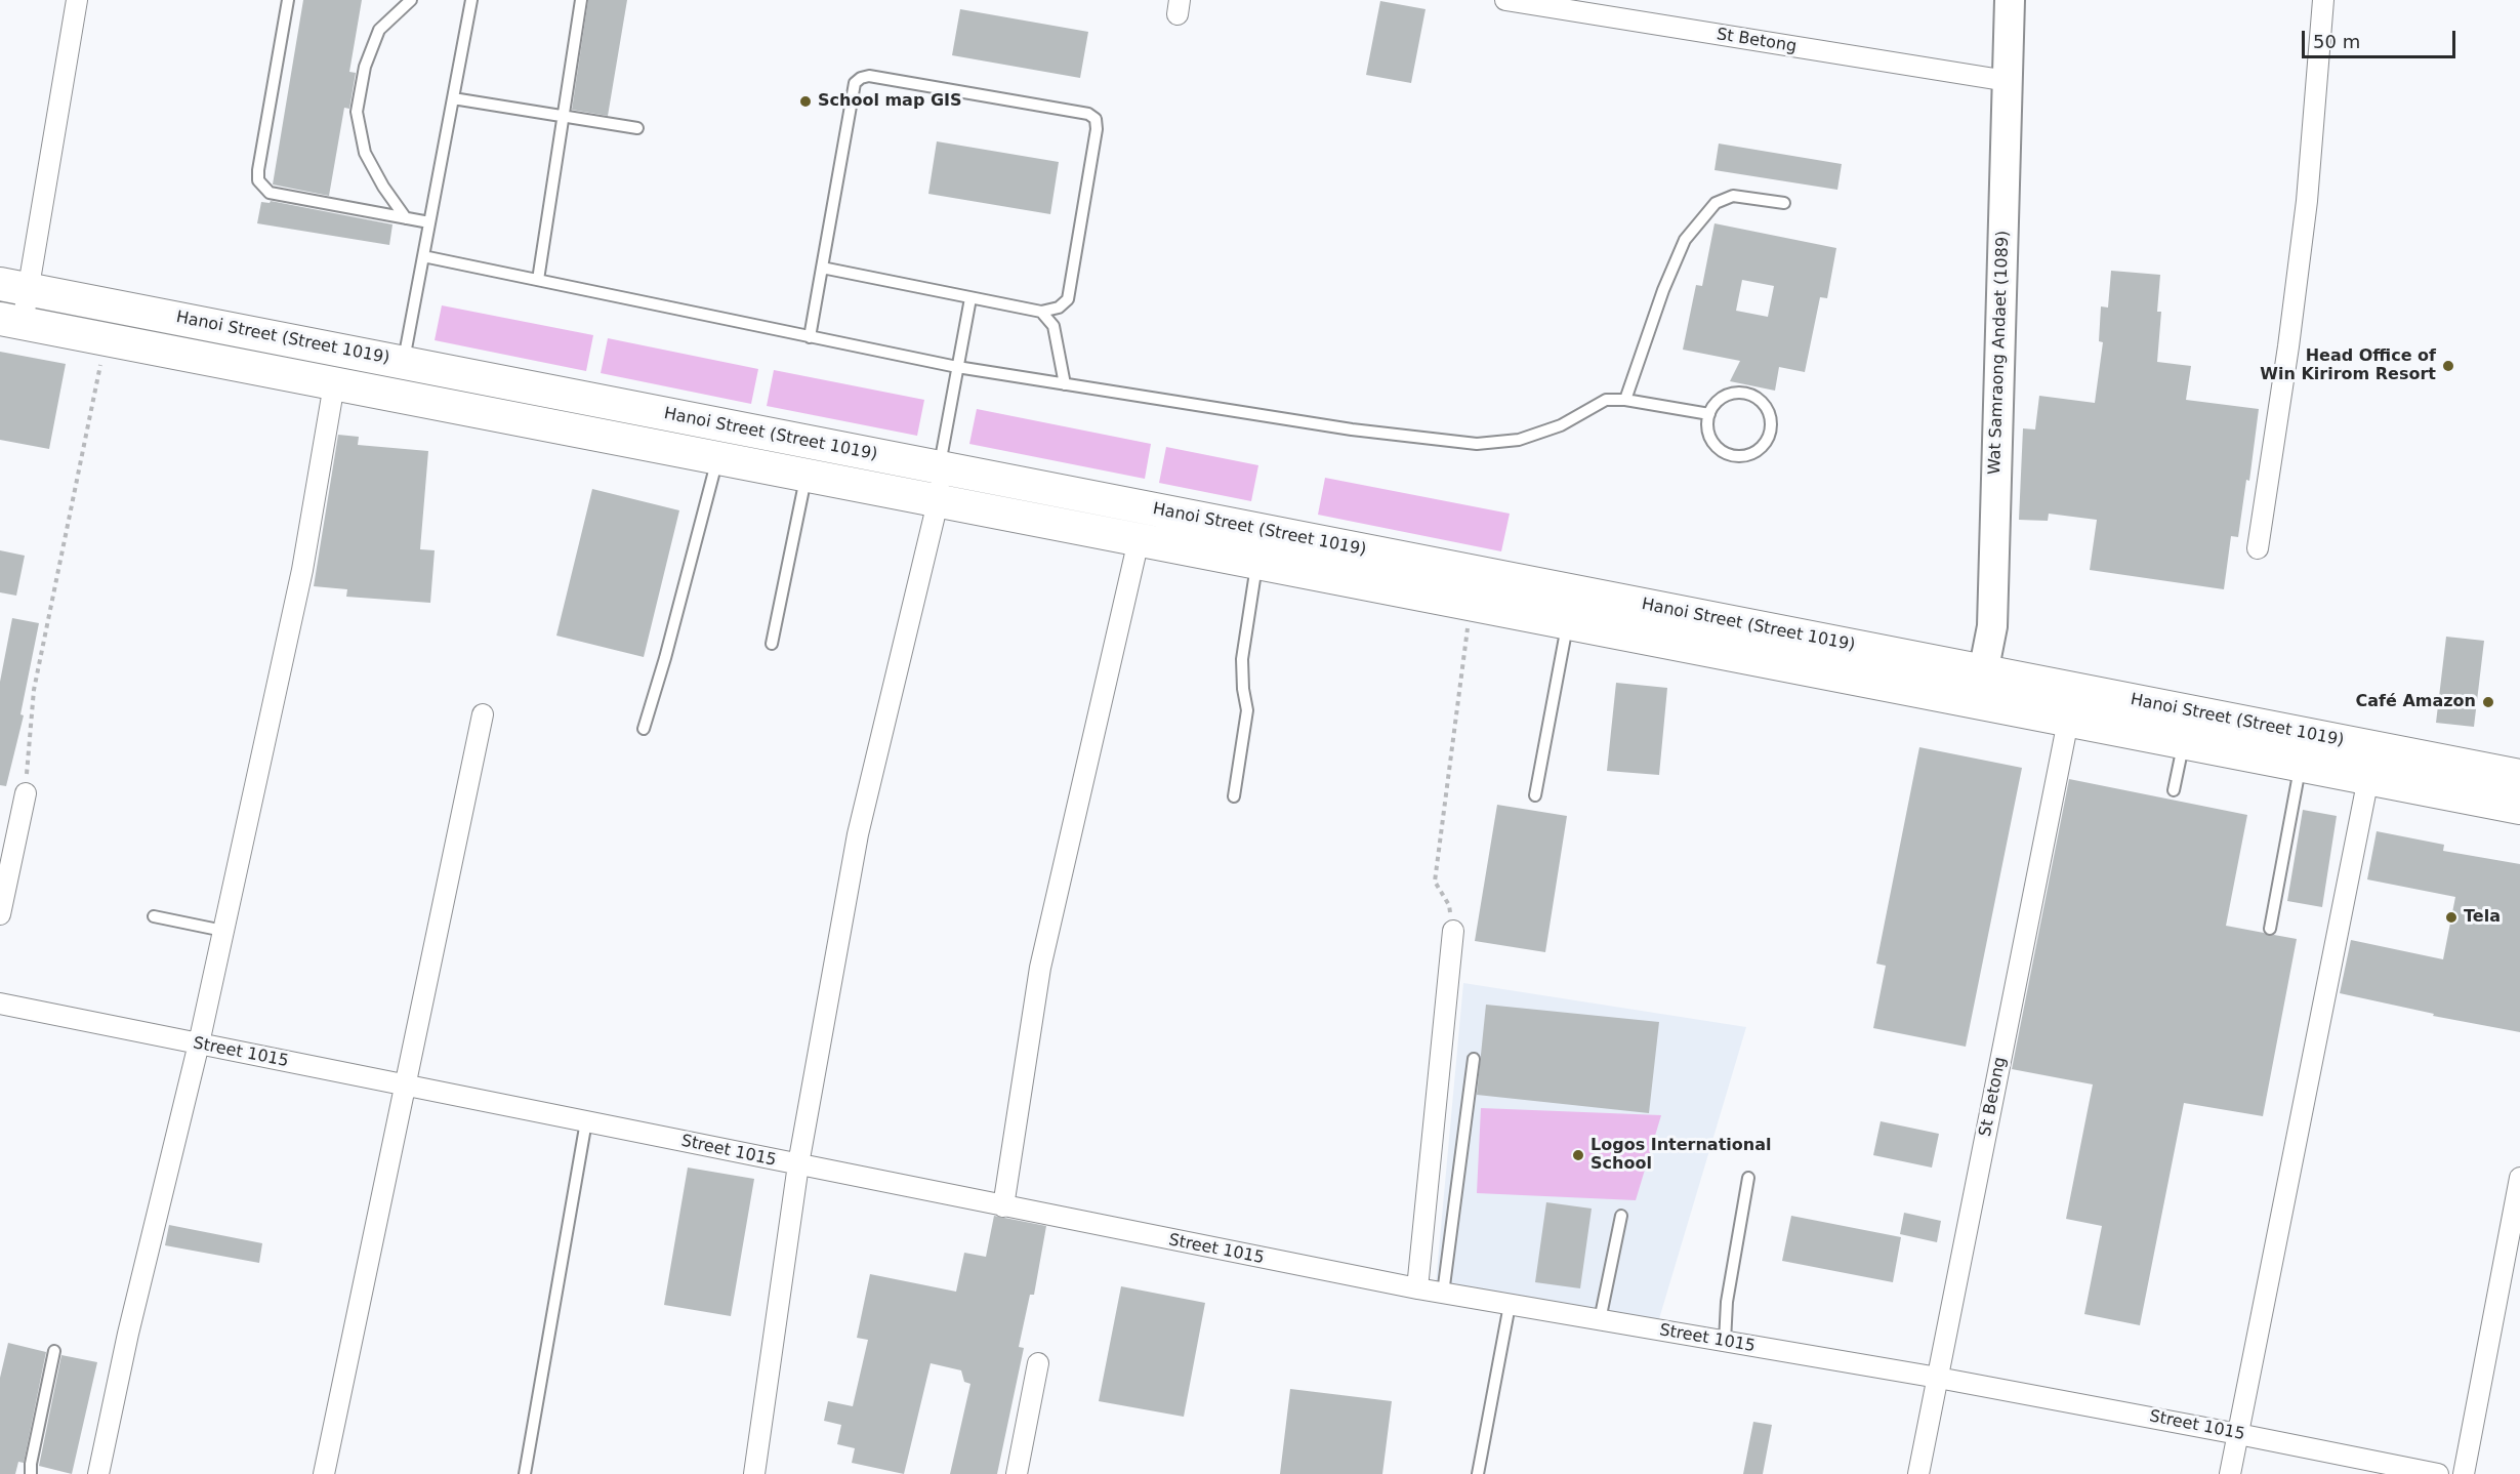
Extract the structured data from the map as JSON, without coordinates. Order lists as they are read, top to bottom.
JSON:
{
  "streets": {
    "main road": ["Hanoi Street (Street 1019)", "Wat Samraong Andaet (1089)"],
    "street": ["St Betong", "Street 1015"]
  },
  "crossings": [
    ["St Betong", "Hanoi Street (Street 1019)"],
    ["St Betong", "Wat Samraong Andaet (1089)"],
    ["St Betong", "Street 1015"],
    ["Hanoi Street (Street 1019)", "Wat Samraong Andaet (1089)"]
  ],
  "places": [
    "School map GIS",
    "Head Office of Win Kirirom Resort",
    "Café Amazon",
    "Tela",
    "Logos International School"
  ],
  "scale_bar": "50 m"
}
